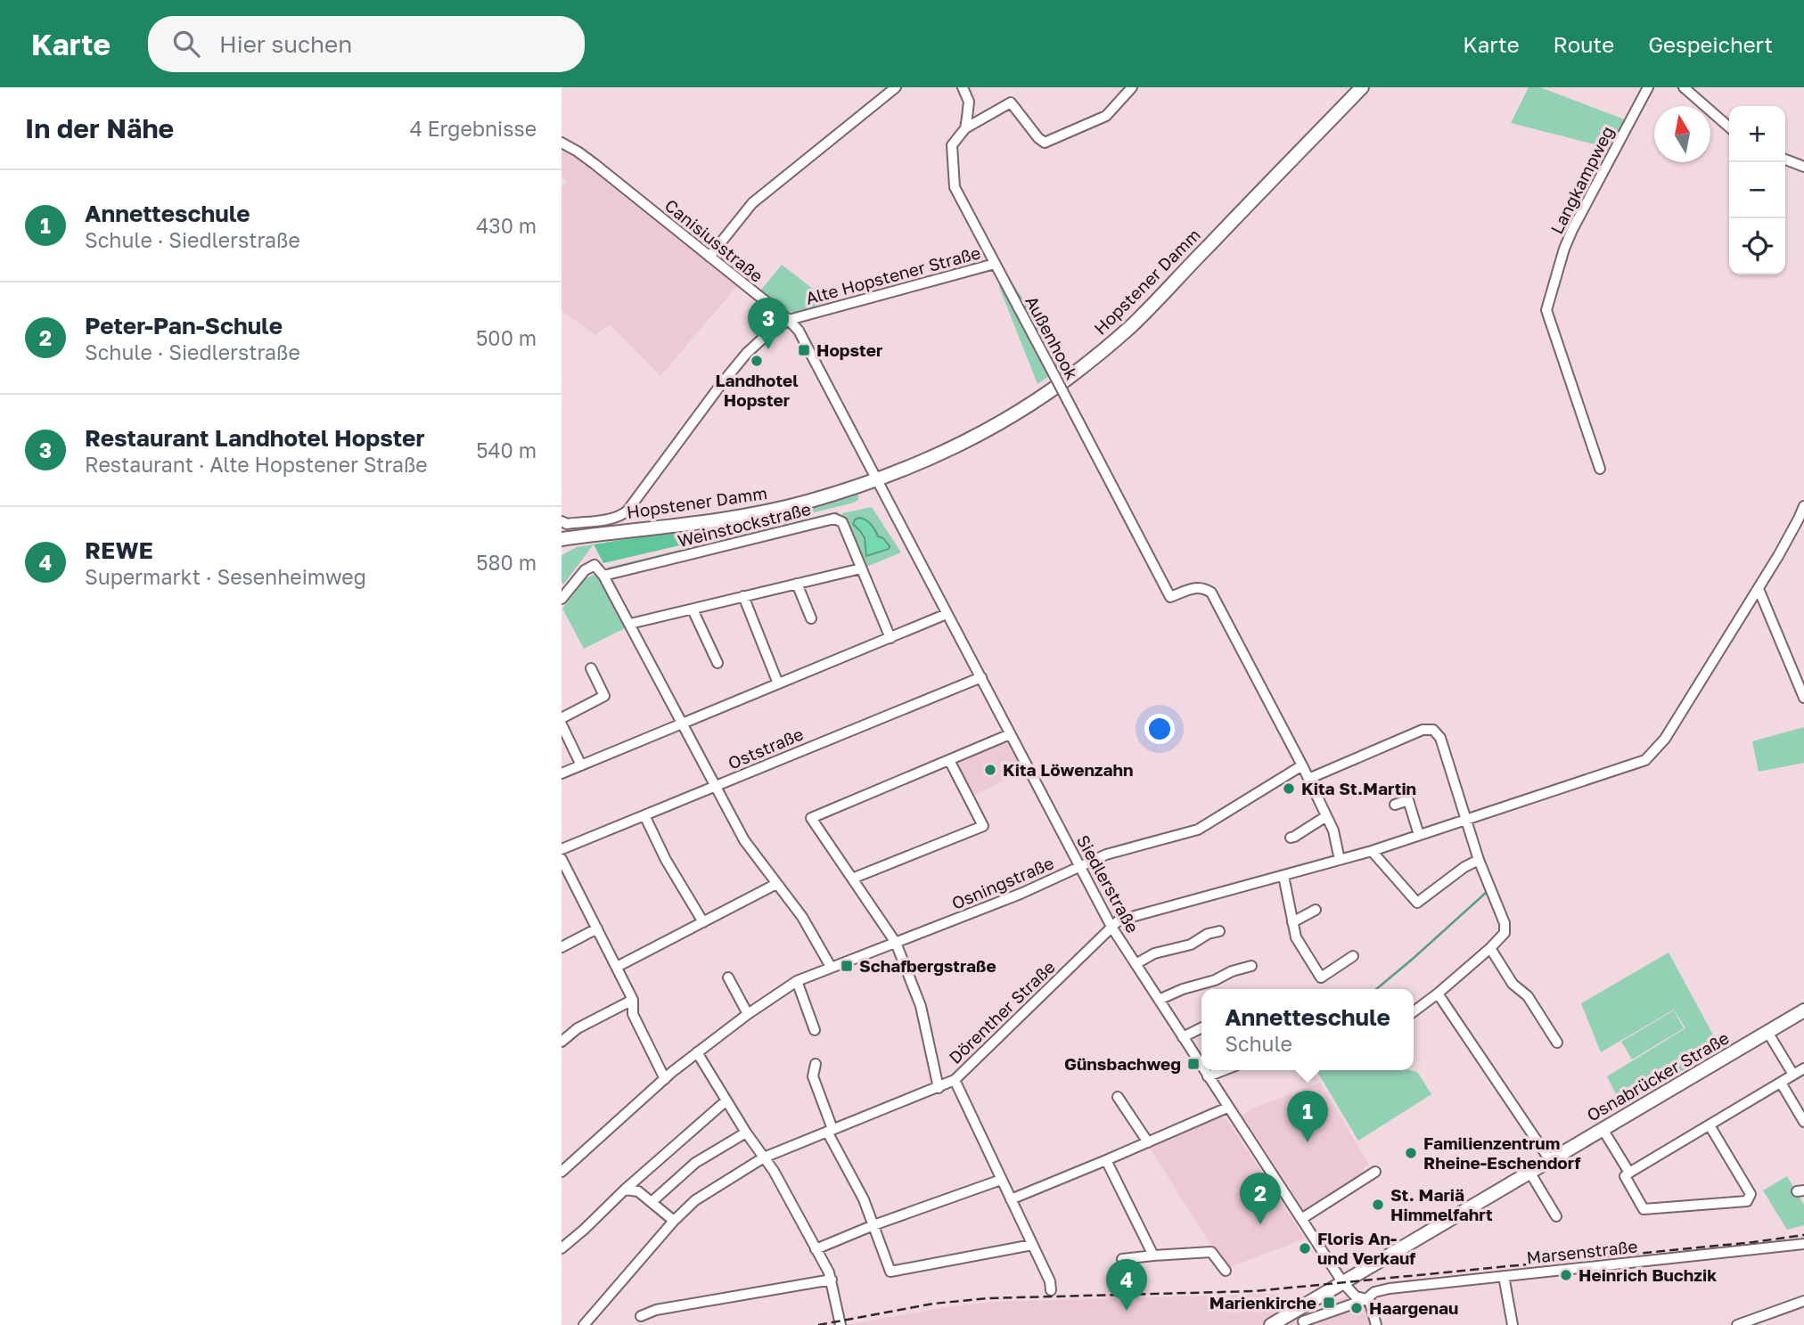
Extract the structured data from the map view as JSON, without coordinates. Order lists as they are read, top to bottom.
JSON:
{
  "streets": {
    "main road": ["Hopstener Damm", "Osnabrücker Straße"],
    "street": [
      "Langkampweg",
      "Canisiusstraße",
      "Alte Hopstener Straße",
      "Außenhook",
      "Weinstockstraße",
      "Oststraße",
      "Osningstraße",
      "Siedlerstraße",
      "Dörenther Straße",
      "Marsenstraße"
    ]
  },
  "crossings": [
    ["Canisiusstraße", "Alte Hopstener Straße"],
    ["Canisiusstraße", "Hopstener Damm"],
    ["Canisiusstraße", "Siedlerstraße"],
    ["Alte Hopstener Straße", "Außenhook"],
    ["Hopstener Damm", "Siedlerstraße"],
    ["Außenhook", "Osningstraße"],
    ["Oststraße", "Siedlerstraße"],
    ["Osningstraße", "Siedlerstraße"],
    ["Siedlerstraße", "Dörenther Straße"],
    ["Siedlerstraße", "Osnabrücker Straße"],
    ["Osnabrücker Straße", "Marsenstraße"]
  ],
  "places": {
    "transit": [
      "Hopster",
      "Schafbergstraße",
      "Günsbachweg",
      "Marienkirche"
    ],
    "other": [
      "Landhotel Hopster",
      "Kita Löwenzahn",
      "Kita St.Martin",
      "Familienzentrum Rheine-Eschendorf",
      "St. Mariä Himmelfahrt",
      "Floris An- und Verkauf",
      "Heinrich Buchzik",
      "Haargenau"
    ]
  },
  "north": "top",
  "page": {
    "header": "Karte",
    "search": "Hier suchen",
    "nav": ["Karte", "Route", "Gespeichert"],
    "heading": ["In der Nähe", "4 Ergebnisse"],
    "map_buttons": ["+", "−"],
    "list": [
      {
        "mark": "1",
        "name": "Annetteschule",
        "note": "Schule · Siedlerstraße",
        "value": "430 m"
      },
      {
        "mark": "2",
        "name": "Peter-Pan-Schule",
        "note": "Schule · Siedlerstraße",
        "value": "500 m"
      },
      {
        "mark": "3",
        "name": "Restaurant Landhotel Hopster",
        "note": "Restaurant · Alte Hopstener Straße",
        "value": "540 m"
      },
      {
        "mark": "4",
        "name": "REWE",
        "note": "Supermarkt · Sesenheimweg",
        "value": "580 m"
      }
    ],
    "pins": [
      "3",
      "1",
      "2",
      "4"
    ],
    "popup": ["Annetteschule", "Schule"]
  }
}
